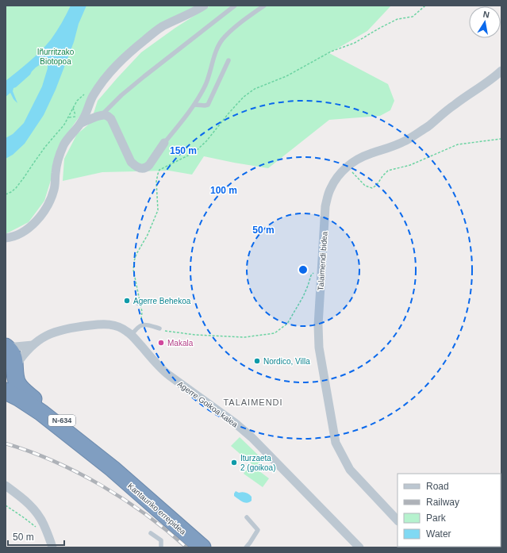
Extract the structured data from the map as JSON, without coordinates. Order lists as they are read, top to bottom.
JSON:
{
  "streets": {
    "highway": ["N-634", "Kantauriko errepidea"],
    "street": ["Talaimendi bidea", "Agerre Goikoa kalea"]
  },
  "crossings": [
    ["N-634", "Kantauriko errepidea"]
  ],
  "districts": ["TALAIMENDI"],
  "parks": ["Iñurritzako Biotopoa"],
  "places": [
    "Agerre Behekoa",
    "Makala",
    "Nordico, Villa",
    "Iturzaeta 2 (goikoa)"
  ],
  "legend": [
    "Road",
    "Railway",
    "Park",
    "Water"
  ],
  "scale_bar": "50 m",
  "north": "top",
  "rings": ["150 m", "100 m", "50 m"]
}
